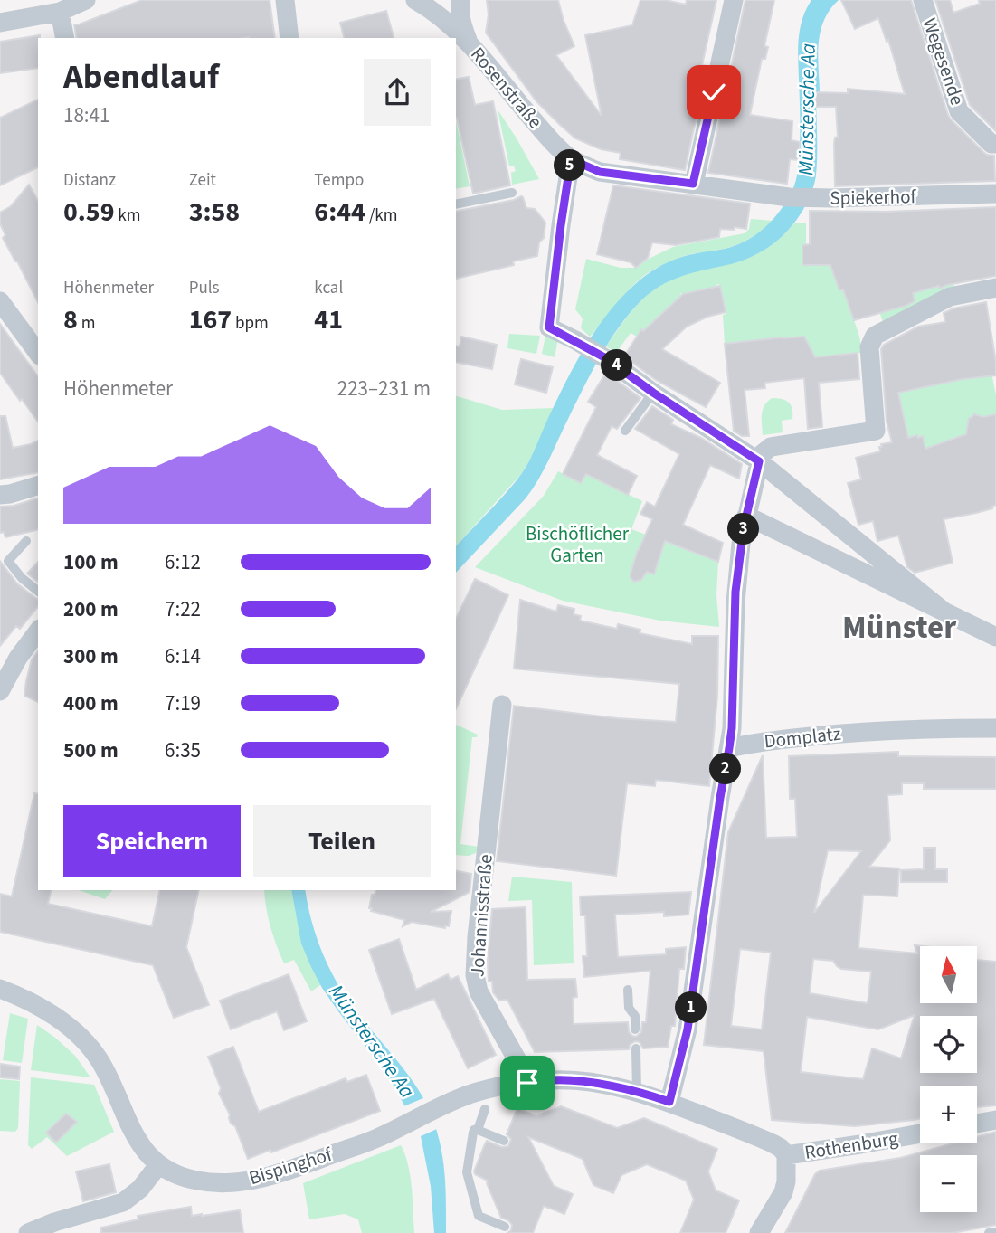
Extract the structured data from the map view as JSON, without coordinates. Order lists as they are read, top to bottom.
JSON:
{
  "streets": {
    "street": [
      "Wegesende",
      "Rosenstraße",
      "Spiekerhof",
      "Domplatz",
      "Johannisstraße",
      "Rothenburg",
      "Bispinghof"
    ]
  },
  "crossings": [
    ["Rosenstraße", "Spiekerhof"],
    ["Johannisstraße", "Bispinghof"]
  ],
  "districts": ["Münster"],
  "water": ["Münstersche Aa"],
  "parks": ["Bischöflicher Garten"],
  "north": "top",
  "page": {
    "heading": ["Abendlauf", "18:41"],
    "stats": [
      ["Distanz", "0.59 km"],
      ["Zeit", "3:58"],
      ["Tempo", "6:44 /km"],
      ["Höhenmeter", "8 m"],
      ["Puls", "167 bpm"],
      ["kcal", "41"]
    ],
    "pins": [
      "5",
      "4",
      "3",
      "2",
      "1"
    ],
    "chart": ["Höhenmeter", "223–231 m"],
    "list": [
      {
        "name": "100 m",
        "note": "6:12"
      },
      {
        "name": "200 m",
        "note": "7:22"
      },
      {
        "name": "300 m",
        "note": "6:14"
      },
      {
        "name": "400 m",
        "note": "7:19"
      },
      {
        "name": "500 m",
        "note": "6:35"
      }
    ],
    "buttons": ["Speichern", "Teilen"],
    "map_buttons": ["+", "−"]
  }
}
